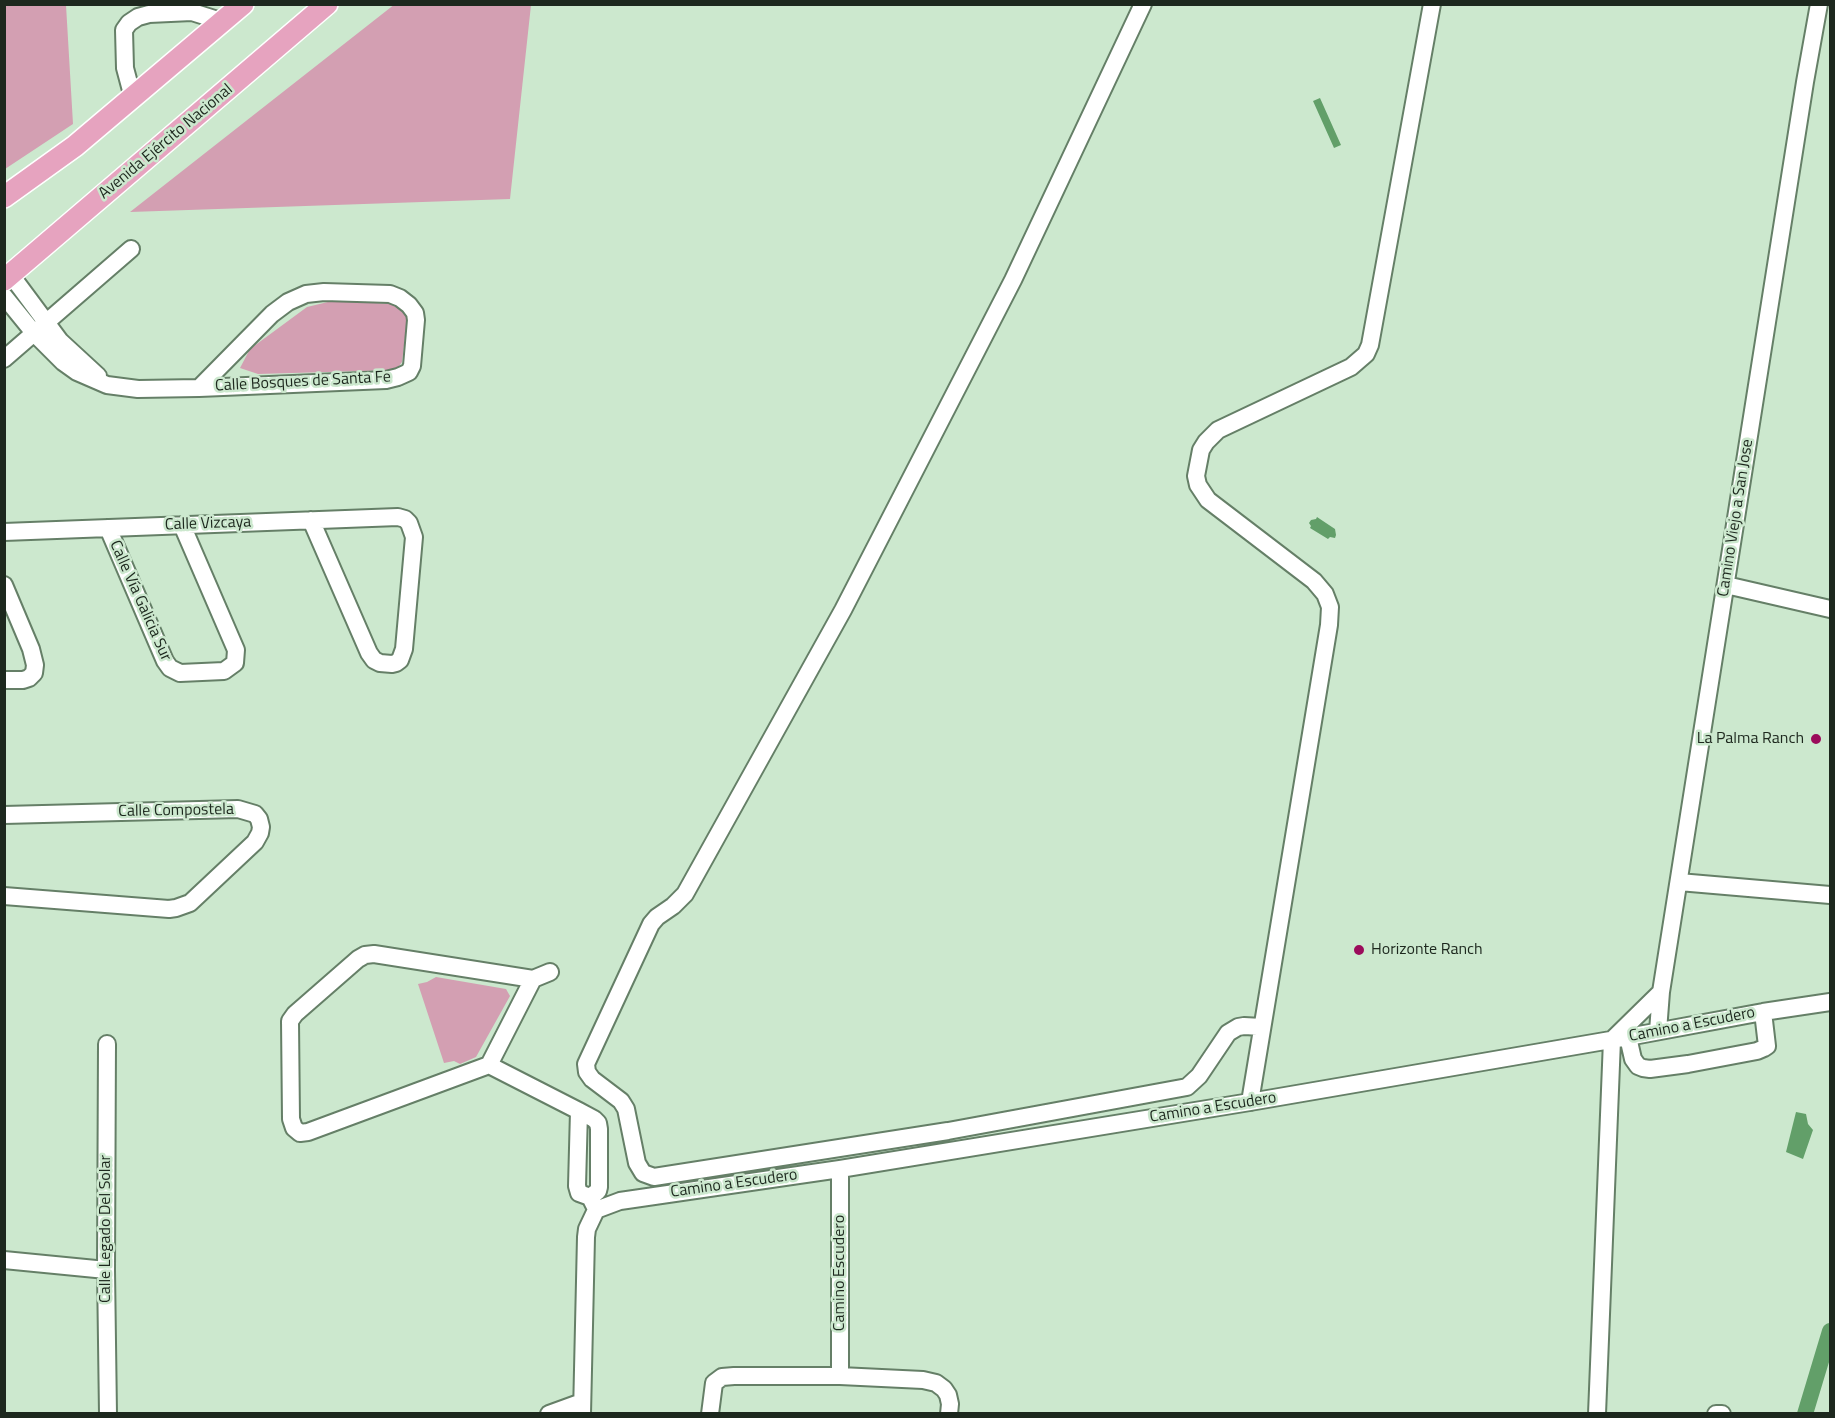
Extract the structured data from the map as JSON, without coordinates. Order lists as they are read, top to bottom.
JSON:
{
  "streets": {
    "main road": ["Avenida Ejército Nacional"],
    "street": [
      "Calle Bosques de Santa Fe",
      "Camino Viejo a San Jose",
      "Calle Vizcaya",
      "Calle Vía Galicia Sur",
      "Calle Compostela",
      "Camino a Escudero",
      "Calle Legado Del Solar",
      "Camino Escudero"
    ]
  },
  "crossings": [
    ["Avenida Ejército Nacional", "Calle Bosques de Santa Fe"],
    ["Camino Viejo a San Jose", "Camino a Escudero"],
    ["Calle Vizcaya", "Calle Vía Galicia Sur"],
    ["Camino a Escudero", "Camino Escudero"]
  ],
  "places": ["La Palma Ranch", "Horizonte Ranch"]
}
